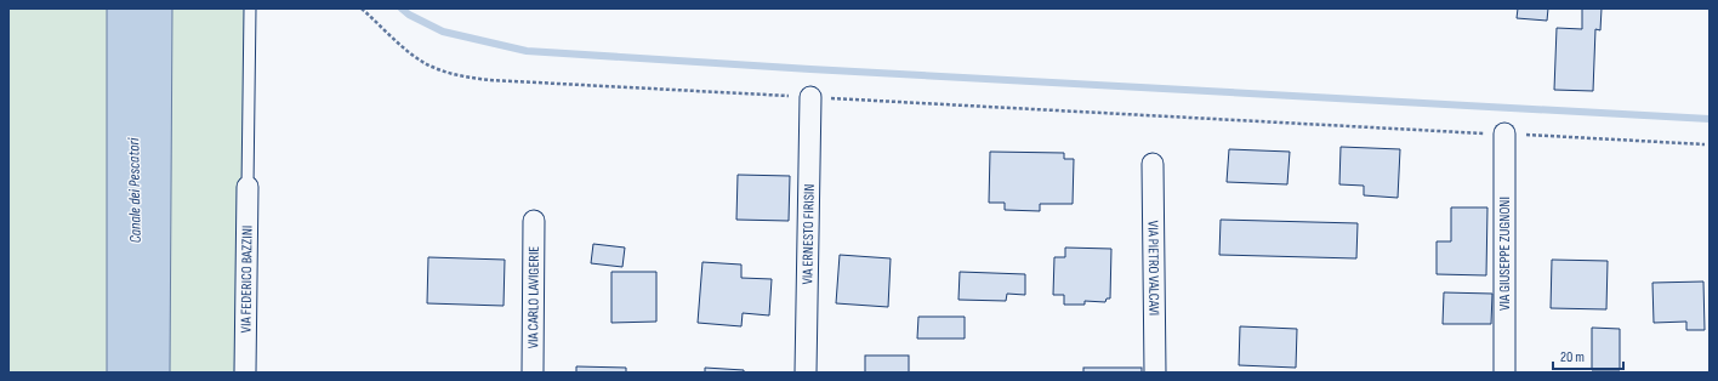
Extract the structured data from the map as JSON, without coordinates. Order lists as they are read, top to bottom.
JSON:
{
  "streets": {
    "street": [
      "VIA ERNESTO FIRISIN",
      "VIA GIUSEPPE ZUGNONI",
      "VIA PIETRO VALCAVI",
      "VIA FEDERICO BAZZINI",
      "VIA CARLO LAVIGERIE"
    ]
  },
  "water": ["Canale dei Pescatori"],
  "scale_bar": "20 m"
}
